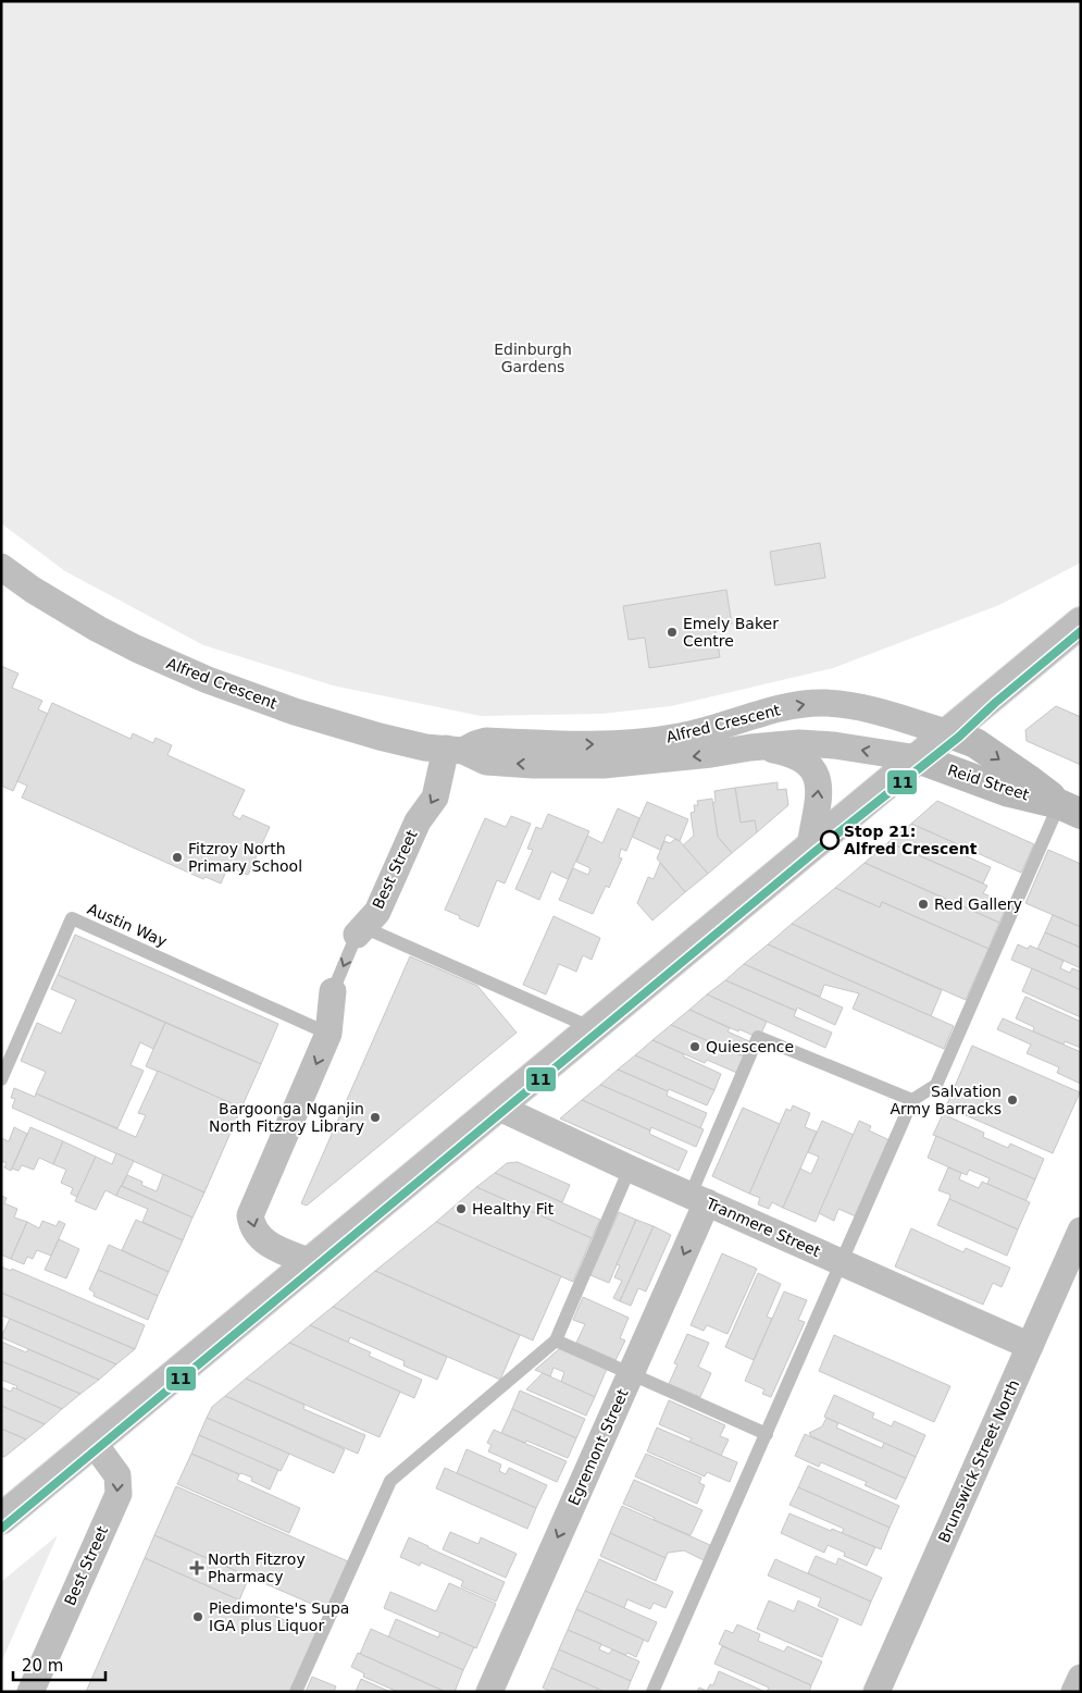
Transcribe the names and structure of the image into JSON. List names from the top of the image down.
{
  "streets": {
    "street": [
      "Alfred Crescent",
      "Reid Street",
      "Best Street",
      "Tranmere Street",
      "Egremont Street",
      "Brunswick Street North"
    ],
    "lane": ["Austin Way"]
  },
  "crossings": [
    ["Alfred Crescent", "Reid Street"],
    ["Alfred Crescent", "Best Street"],
    ["Best Street", "Austin Way"],
    ["Tranmere Street", "Egremont Street"],
    ["Tranmere Street", "Brunswick Street North"]
  ],
  "one_way": ["Best Street", "Egremont Street"],
  "parks": ["Edinburgh Gardens"],
  "places": {
    "other": [
      "Emely Baker Centre",
      "Stop 21: Alfred Crescent",
      "Fitzroy North Primary School",
      "Red Gallery",
      "Quiescence",
      "Salvation Army Barracks",
      "Bargoonga Nganjin North Fitzroy Library",
      "Healthy Fit",
      "Piedimonte's Supa IGA plus Liquor"
    ],
    "health": ["North Fitzroy Pharmacy"]
  },
  "lines": ["transit line 11"],
  "scale_bar": "20 m"
}
